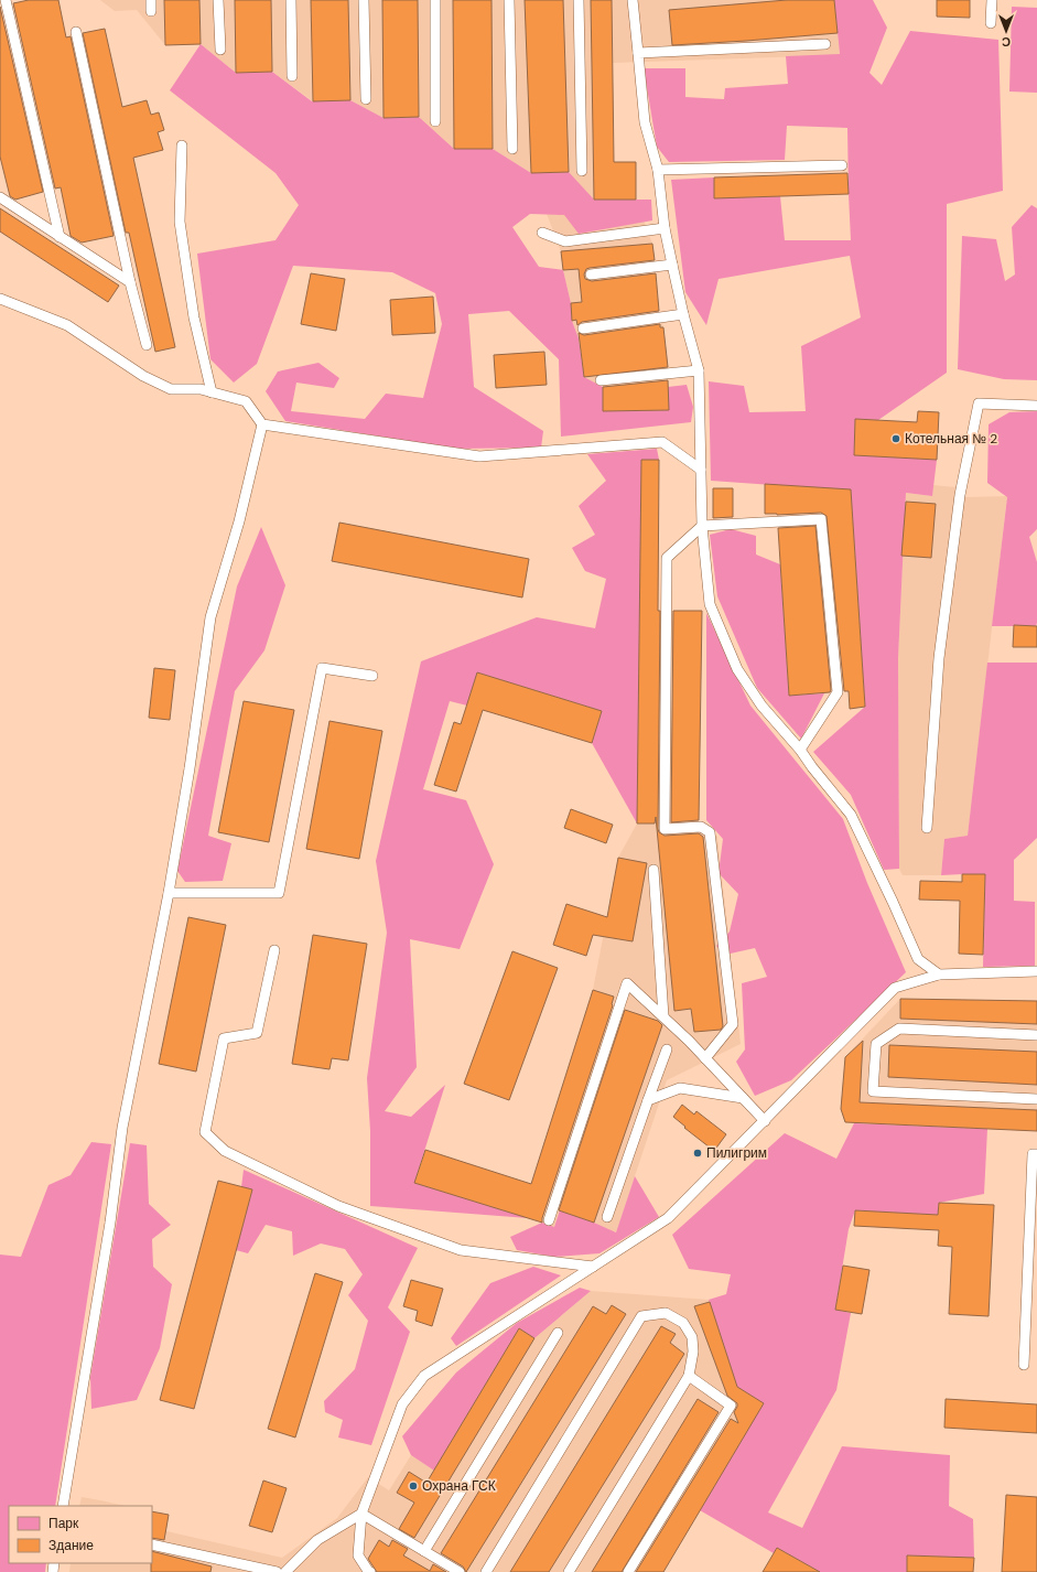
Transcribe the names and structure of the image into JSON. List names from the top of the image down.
{
  "places": ["Котельная № 2", "Пилигрим", "Охрана ГСК"],
  "legend": ["Парк", "Здание"],
  "north": "bottom"
}
